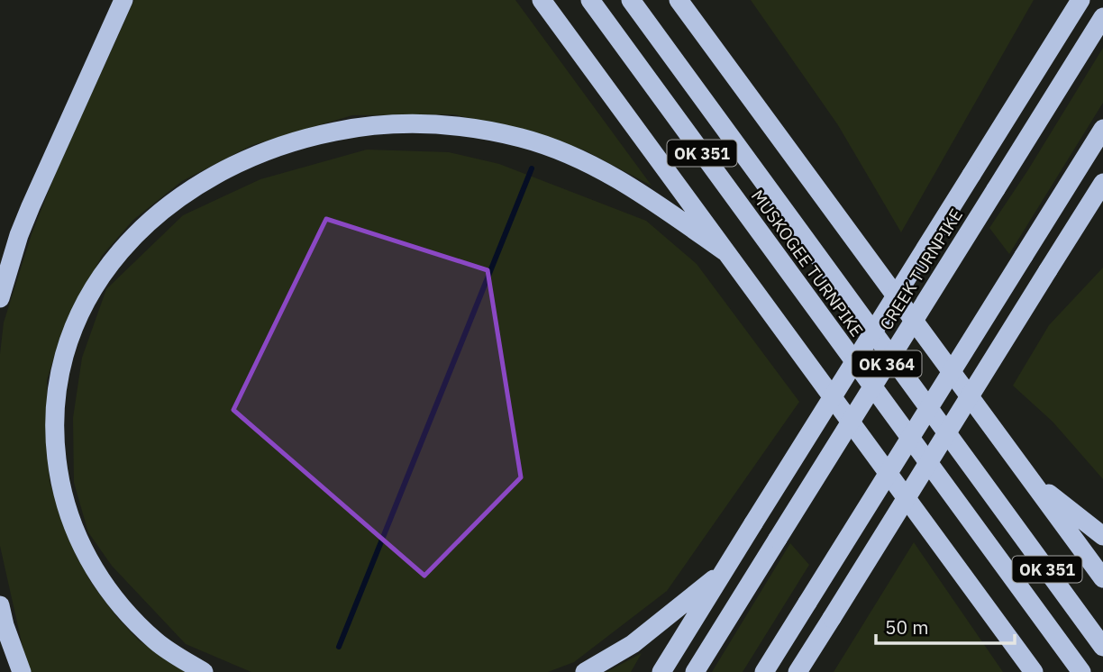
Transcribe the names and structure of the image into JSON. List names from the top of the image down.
{
  "streets": {
    "highway": [
      "OK 351",
      "MUSKOGEE TURNPIKE",
      "CREEK TURNPIKE",
      "OK 364"
    ]
  },
  "scale_bar": "50 m"
}
